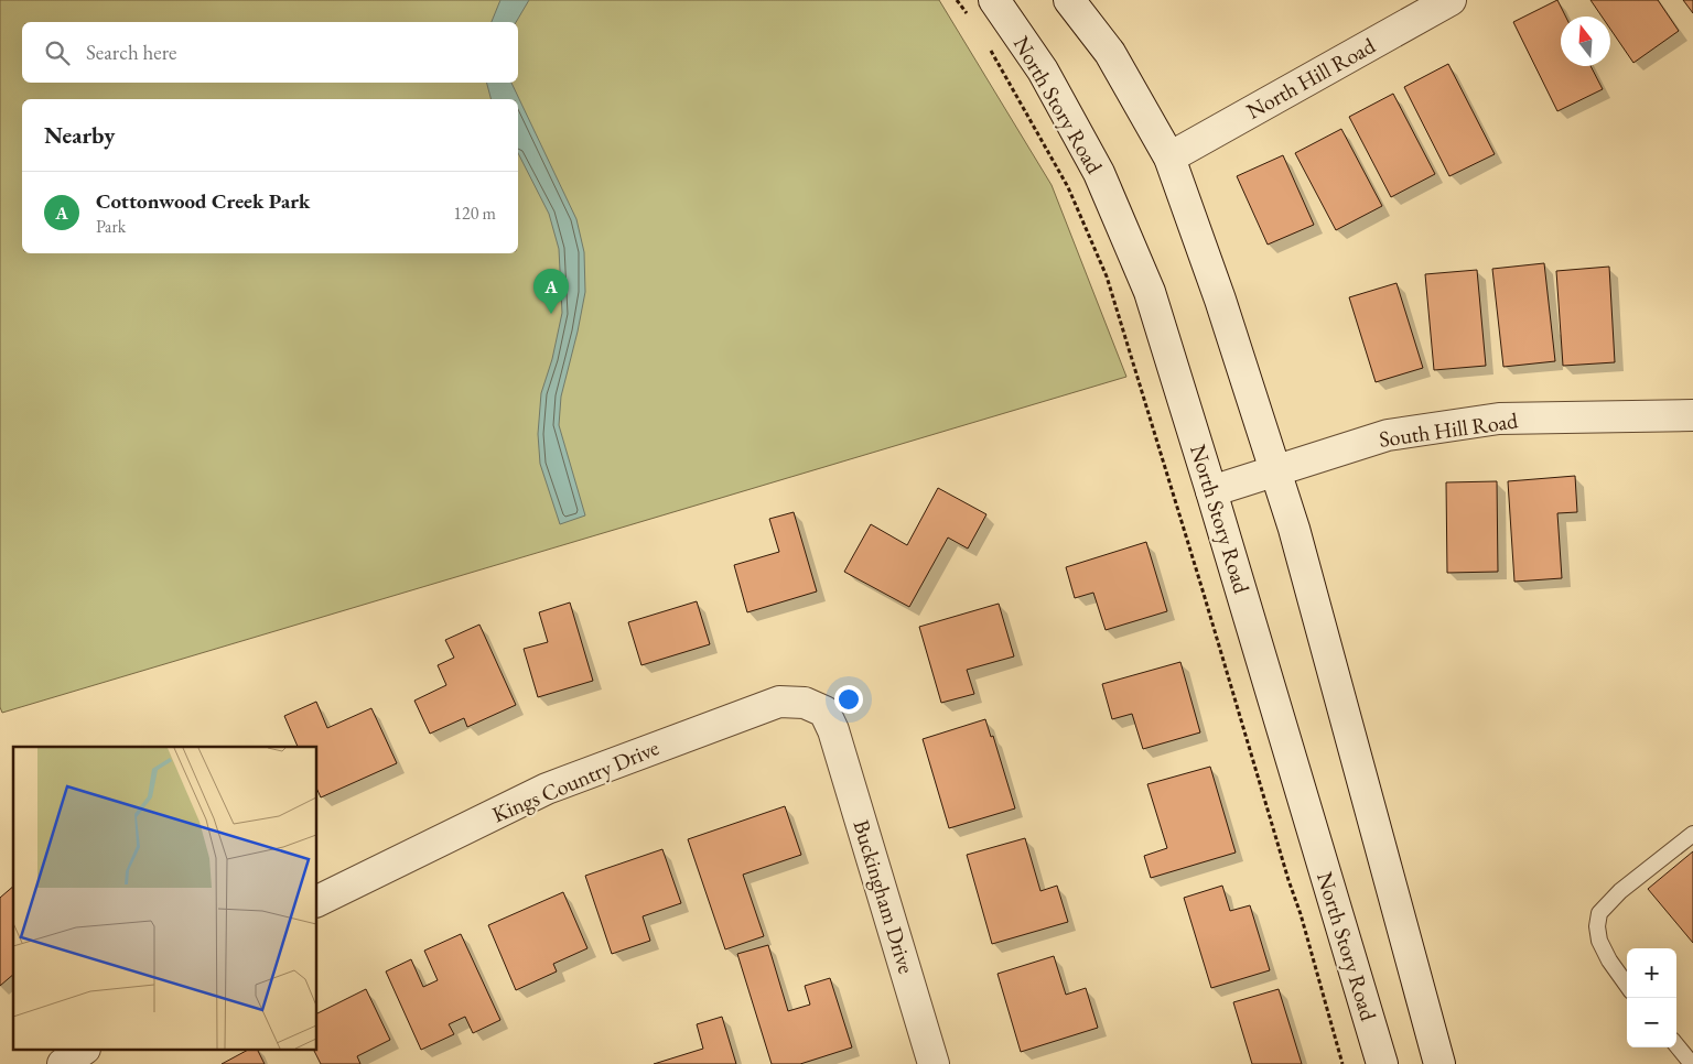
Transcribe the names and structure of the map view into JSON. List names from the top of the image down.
{
  "streets": {
    "main road": [
      "North Hill Road",
      "North Story Road",
      "South Hill Road",
      "Kings Country Drive",
      "Buckingham Drive"
    ]
  },
  "crossings": [
    ["North Story Road", "South Hill Road"],
    ["Kings Country Drive", "Buckingham Drive"]
  ],
  "north": "top",
  "page": {
    "search": "Search here",
    "heading": "Nearby",
    "list": [
      {
        "mark": "A",
        "name": "Cottonwood Creek Park",
        "note": "Park",
        "value": "120 m"
      }
    ],
    "pins": "A",
    "map_buttons": ["+", "−"]
  }
}
